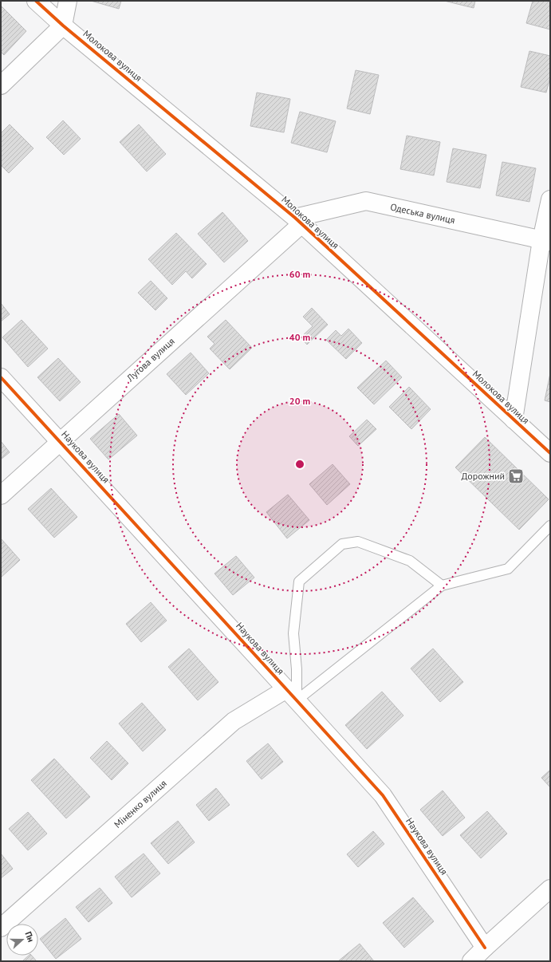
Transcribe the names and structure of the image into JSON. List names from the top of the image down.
{
  "streets": {
    "street": [
      "Молокова вулиця",
      "Одеська вулиця",
      "Лугова вулиця",
      "Наукова вулиця",
      "Міненко вулиця"
    ]
  },
  "crossings": [
    ["Молокова вулиця", "Одеська вулиця"],
    ["Молокова вулиця", "Лугова вулиця"],
    ["Одеська вулиця", "Лугова вулиця"],
    ["Лугова вулиця", "Наукова вулиця"],
    ["Наукова вулиця", "Міненко вулиця"]
  ],
  "places": {
    "supermarket": ["Дорожний"]
  },
  "north": "right",
  "rings": ["60 m", "40 m", "20 m"]
}
